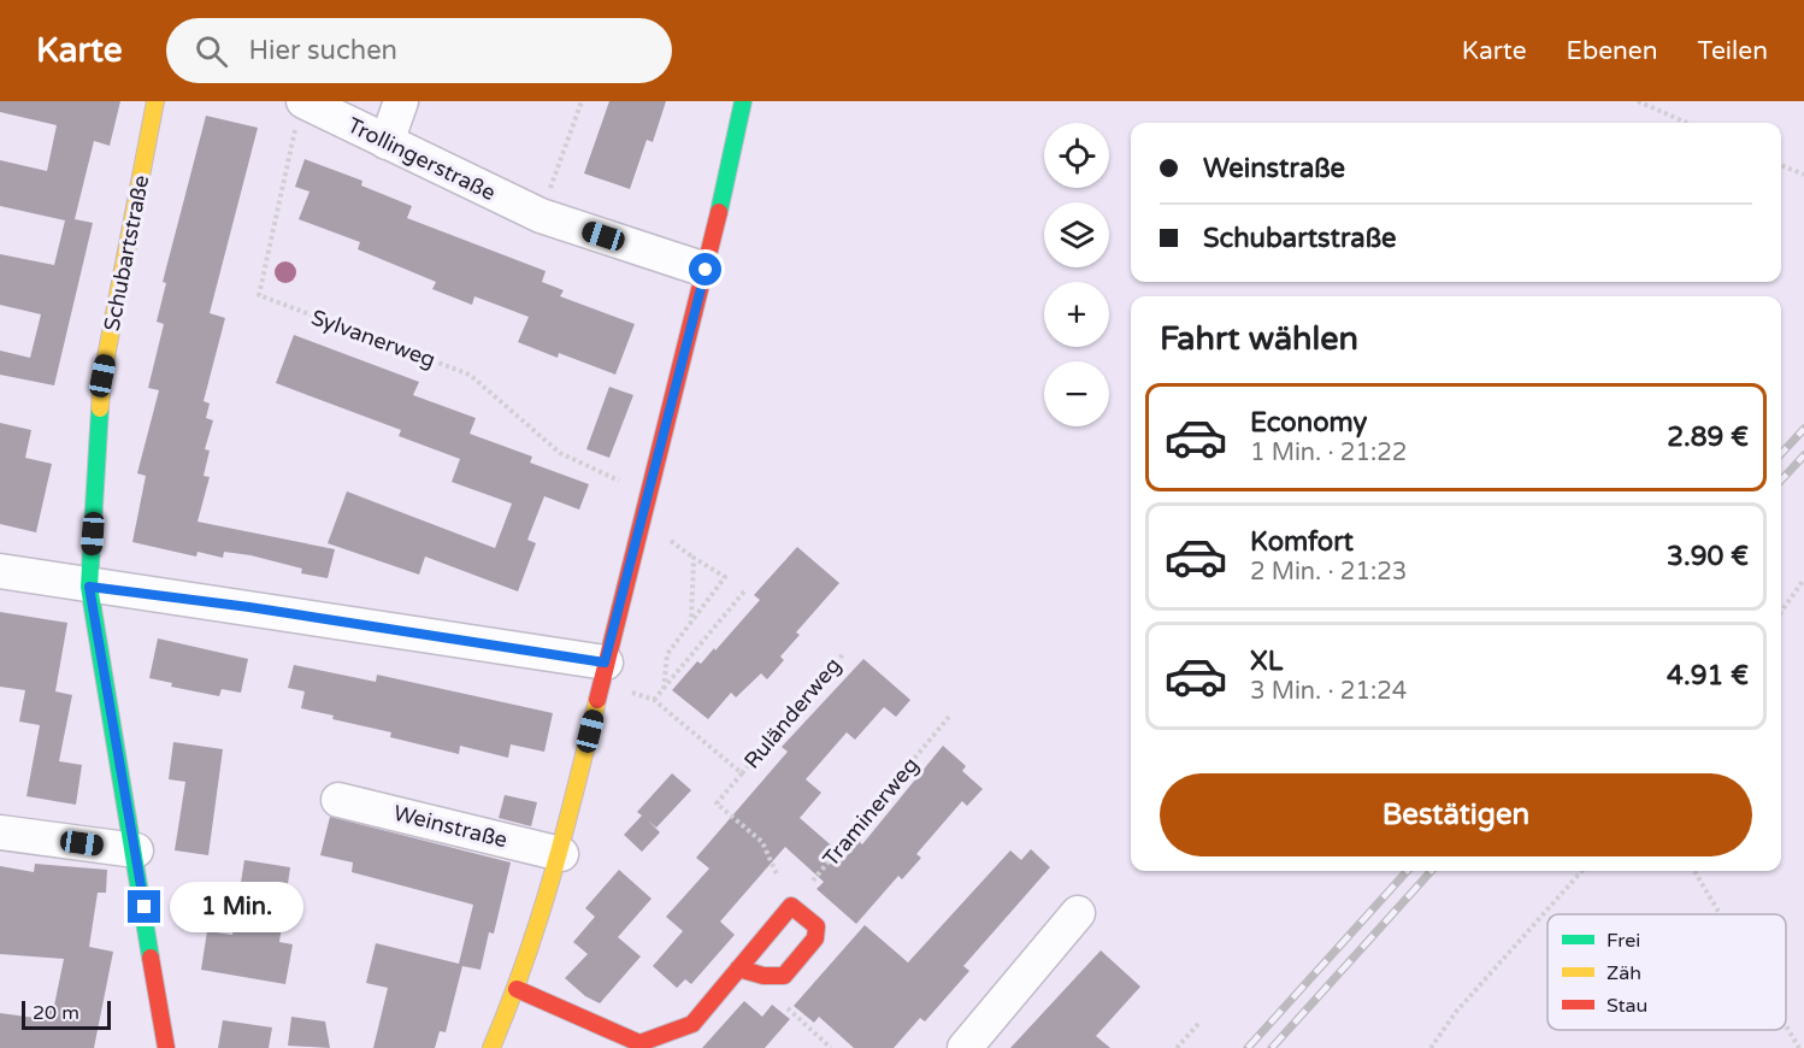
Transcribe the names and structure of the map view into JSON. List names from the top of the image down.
{
  "streets": {
    "street": ["Trollingerstraße", "Schubartstraße", "Weinstraße"],
    "path": ["Sylvanerweg", "Ruländerweg", "Traminerweg"]
  },
  "crossings": [
    ["Trollingerstraße", "Sylvanerweg"]
  ],
  "legend": ["Frei", "Zäh", "Stau"],
  "scale_bar": "20 m",
  "page": {
    "header": "Karte",
    "search": "Hier suchen",
    "nav": ["Karte", "Ebenen", "Teilen"],
    "map_buttons": ["+", "−"],
    "banner": ["Weinstraße", "Schubartstraße"],
    "heading": "Fahrt wählen",
    "list": [
      {
        "name": "Economy",
        "note": "1 Min. · 21:22",
        "value": "2.89 €"
      },
      {
        "name": "Komfort",
        "note": "2 Min. · 21:23",
        "value": "3.90 €"
      },
      {
        "name": "XL",
        "note": "3 Min. · 21:24",
        "value": "4.91 €"
      }
    ],
    "buttons": "Bestätigen",
    "bubble": "1 Min.",
    "scale": "20 m"
  }
}
